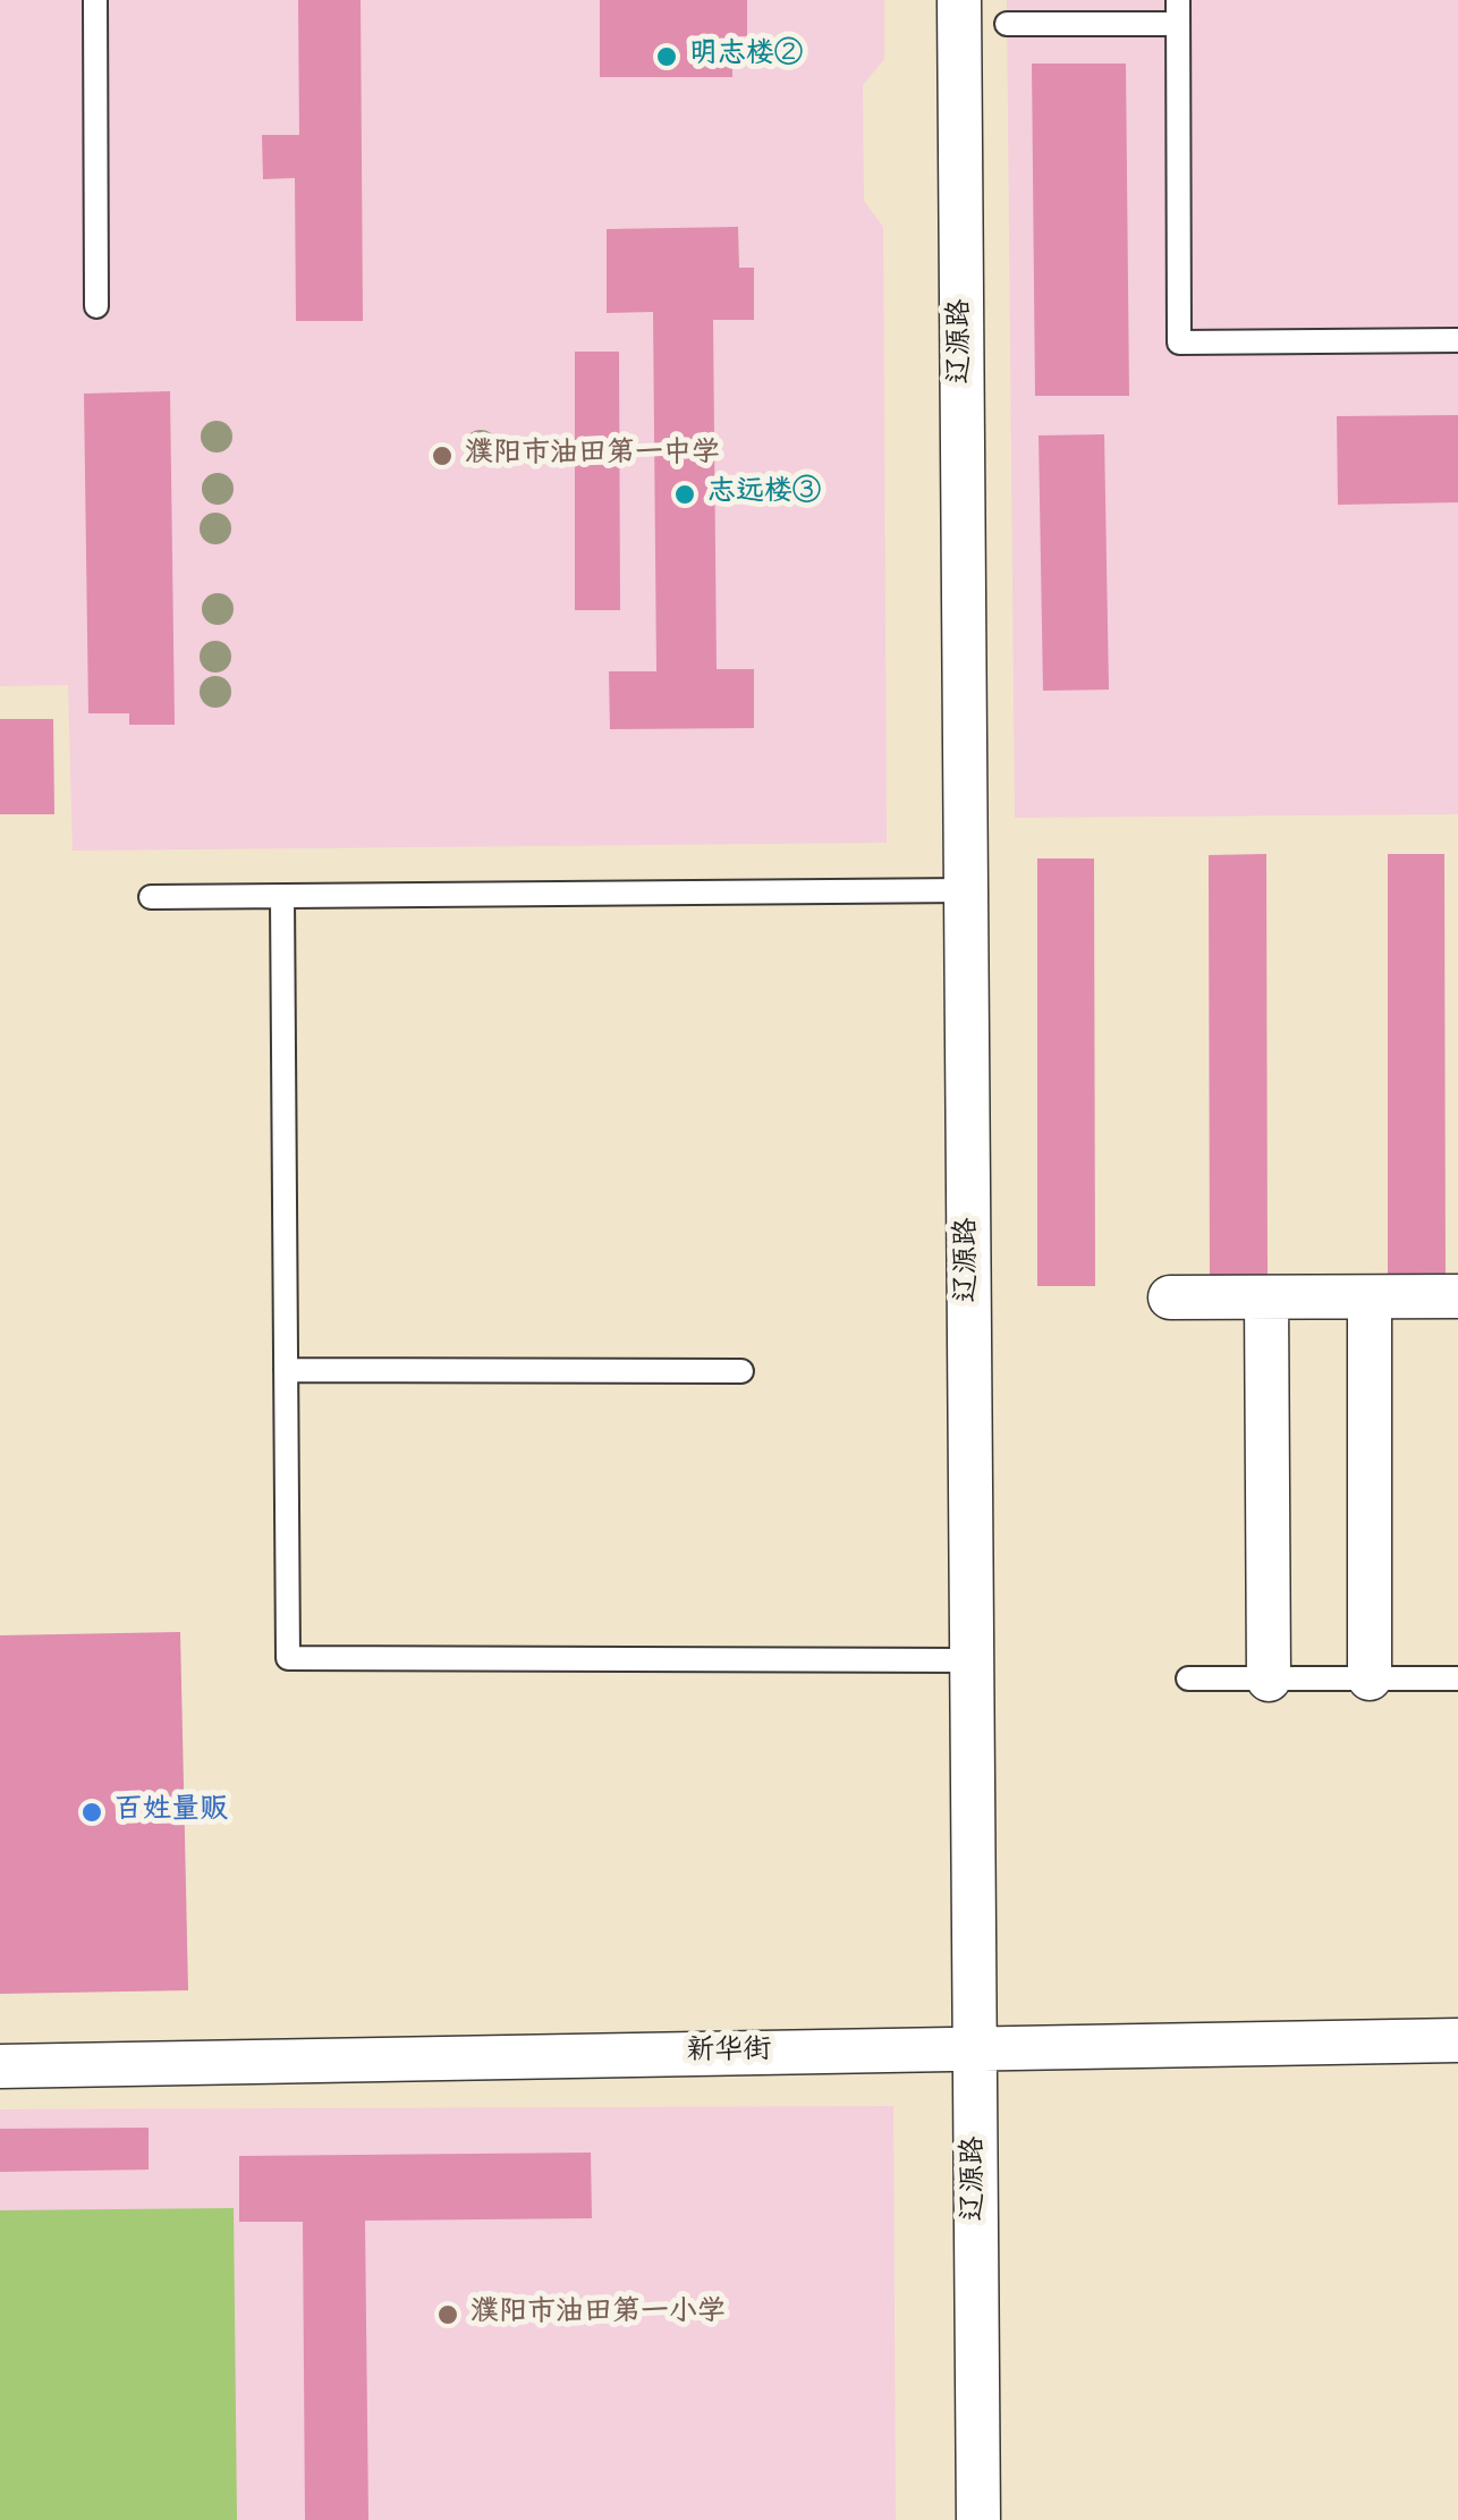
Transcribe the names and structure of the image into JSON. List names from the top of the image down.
{
  "streets": {
    "street": ["辽源路", "新华街"]
  },
  "crossings": [
    ["辽源路", "新华街"]
  ],
  "places": [
    "明志楼②",
    "濮阳市油田第一中学",
    "志远楼③",
    "百姓量贩",
    "濮阳市油田第一小学"
  ]
}
